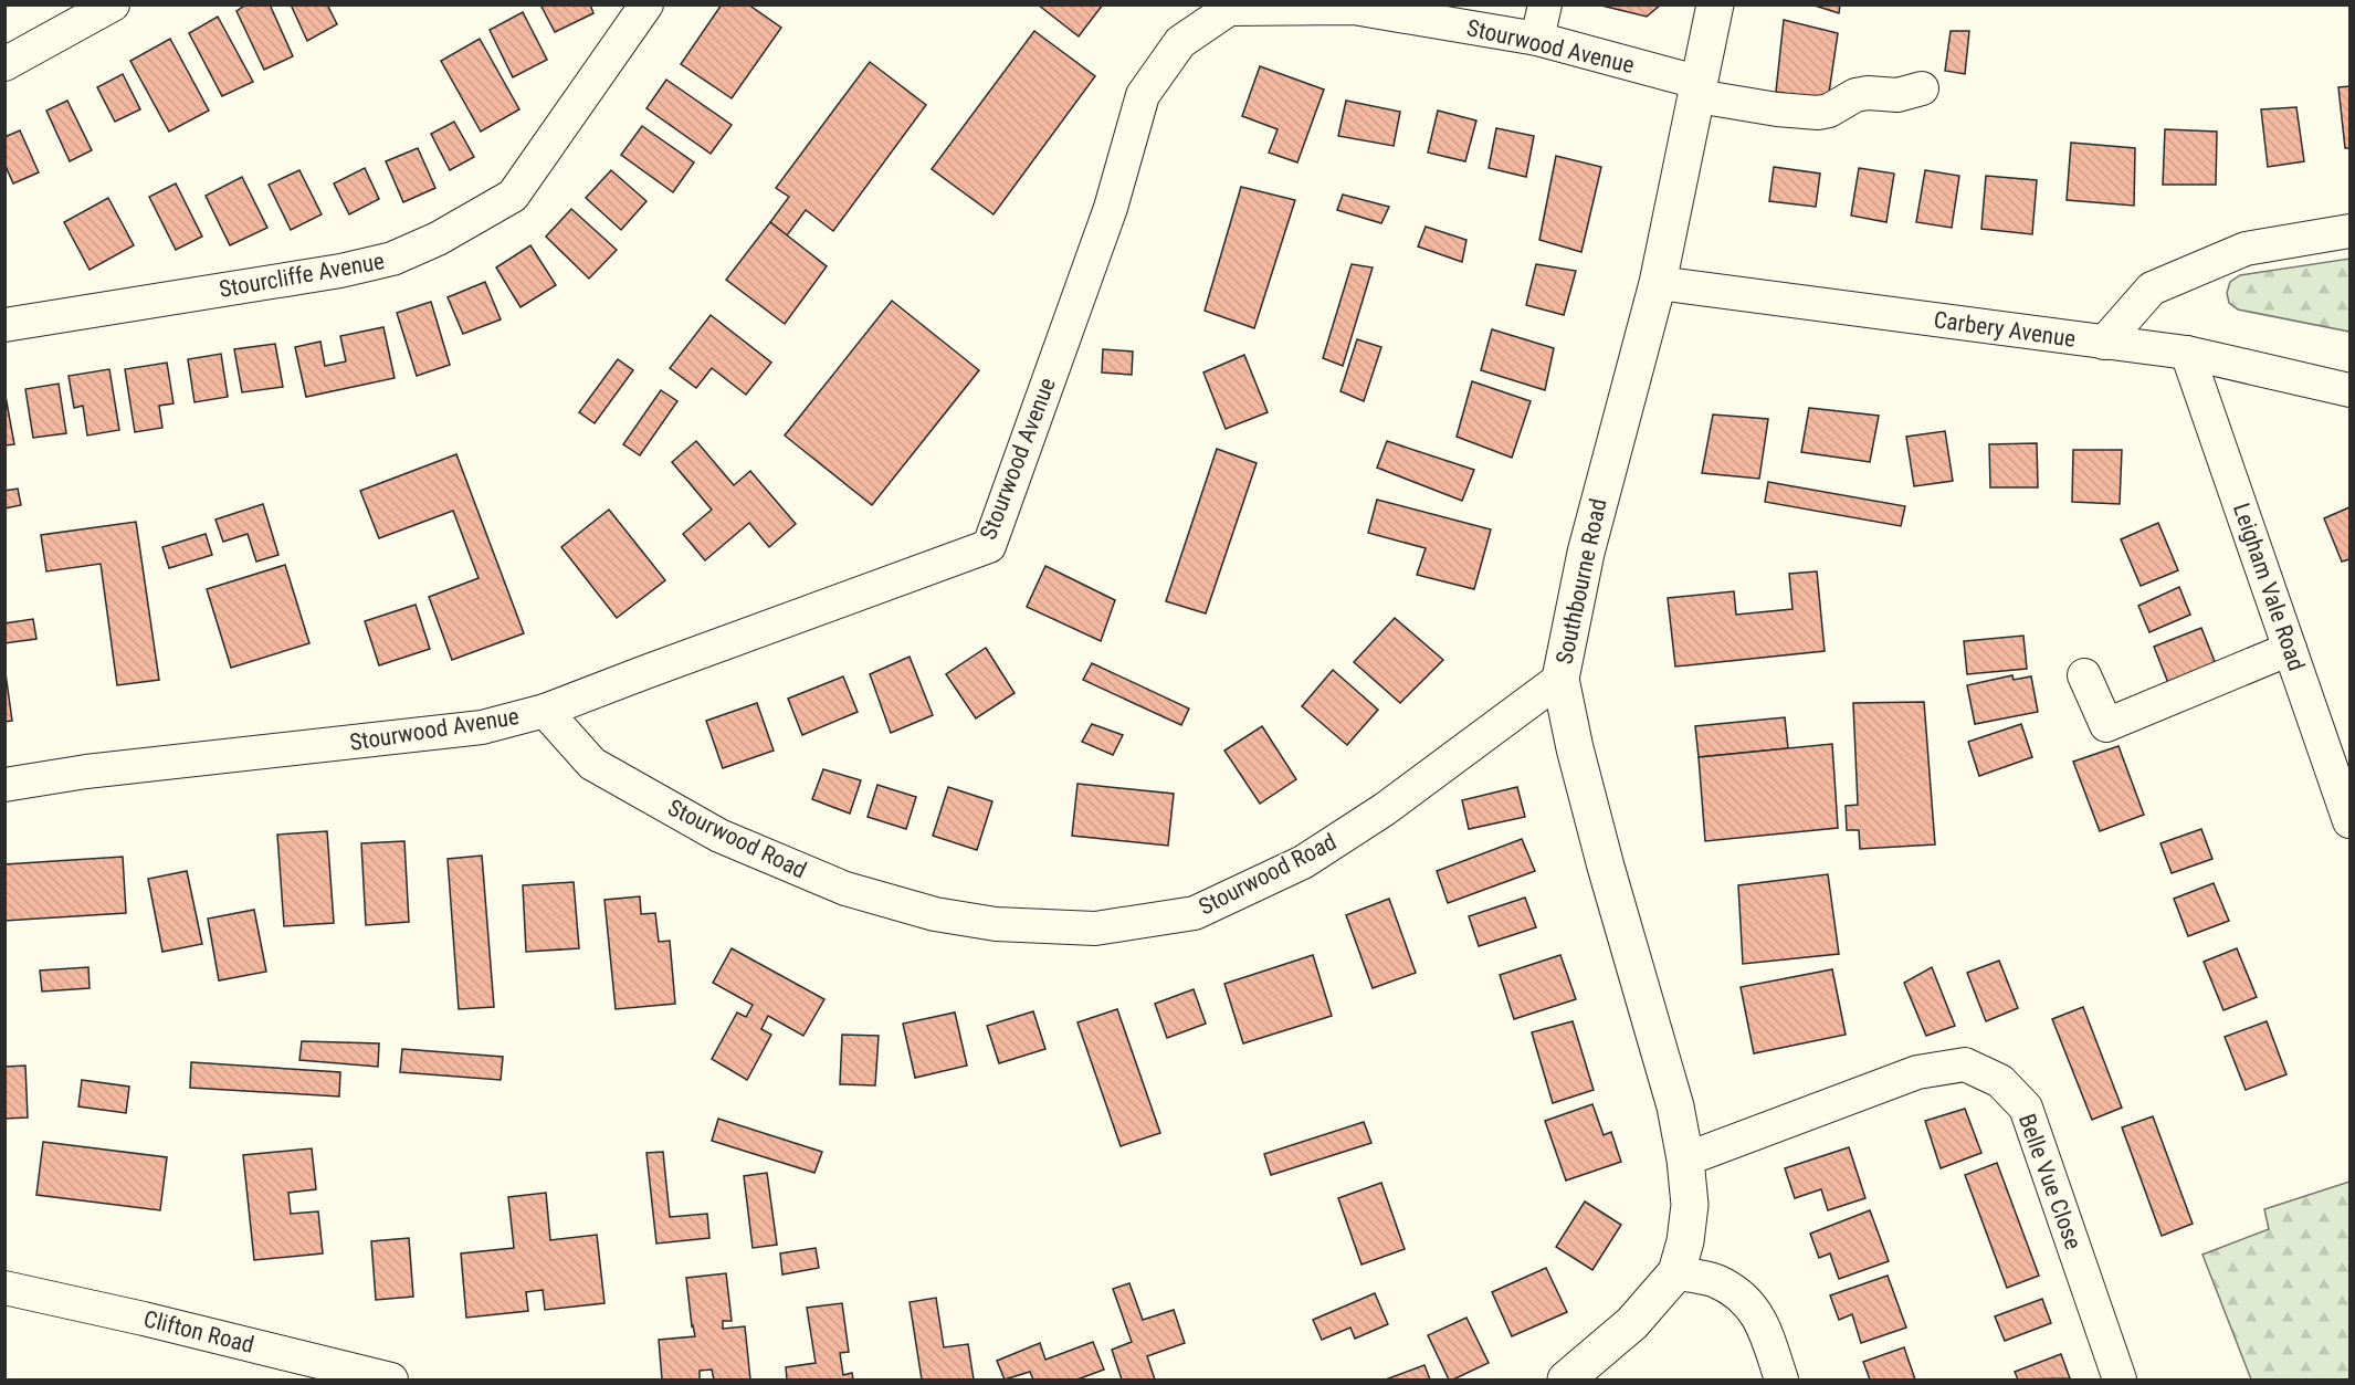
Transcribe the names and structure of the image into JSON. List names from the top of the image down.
{
  "streets": {
    "main road": ["Southbourne Road"],
    "street": [
      "Stourwood Avenue",
      "Stourcliffe Avenue",
      "Carbery Avenue",
      "Leigham Vale Road",
      "Stourwood Road",
      "Belle Vue Close",
      "Clifton Road"
    ]
  },
  "crossings": [
    ["Stourwood Avenue", "Southbourne Road"],
    ["Stourwood Avenue", "Stourwood Road"],
    ["Carbery Avenue", "Southbourne Road"],
    ["Carbery Avenue", "Leigham Vale Road"],
    ["Southbourne Road", "Stourwood Road"],
    ["Southbourne Road", "Belle Vue Close"]
  ]
}
